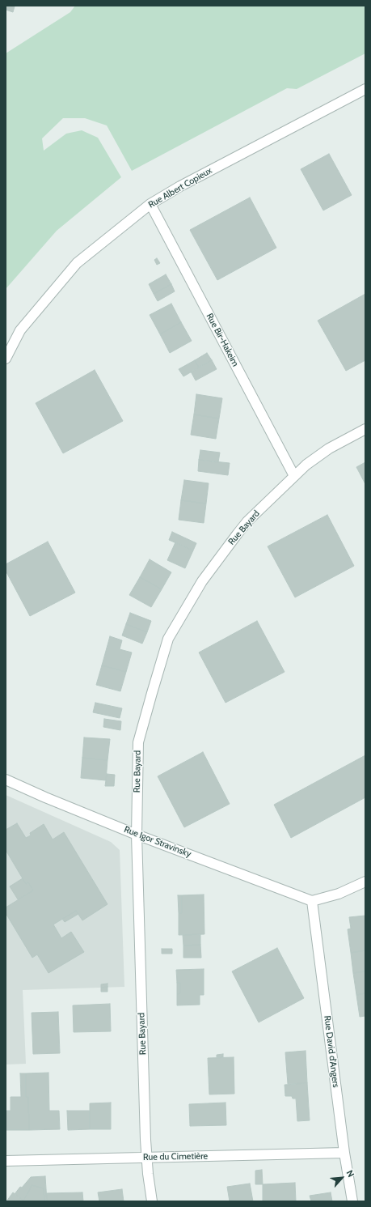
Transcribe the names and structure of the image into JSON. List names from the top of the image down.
{
  "streets": {
    "street": [
      "Rue Albert Copieux",
      "Rue Bir-Hakeim",
      "Rue Bayard",
      "Rue Igor Stravinsky",
      "Rue David d'Angers",
      "Rue du Cimetière"
    ]
  },
  "crossings": [
    ["Rue Albert Copieux", "Rue Bir-Hakeim"],
    ["Rue Bir-Hakeim", "Rue Bayard"],
    ["Rue Bayard", "Rue Igor Stravinsky"],
    ["Rue Bayard", "Rue du Cimetière"],
    ["Rue Igor Stravinsky", "Rue David d'Angers"],
    ["Rue David d'Angers", "Rue du Cimetière"]
  ],
  "north": "top right"
}
